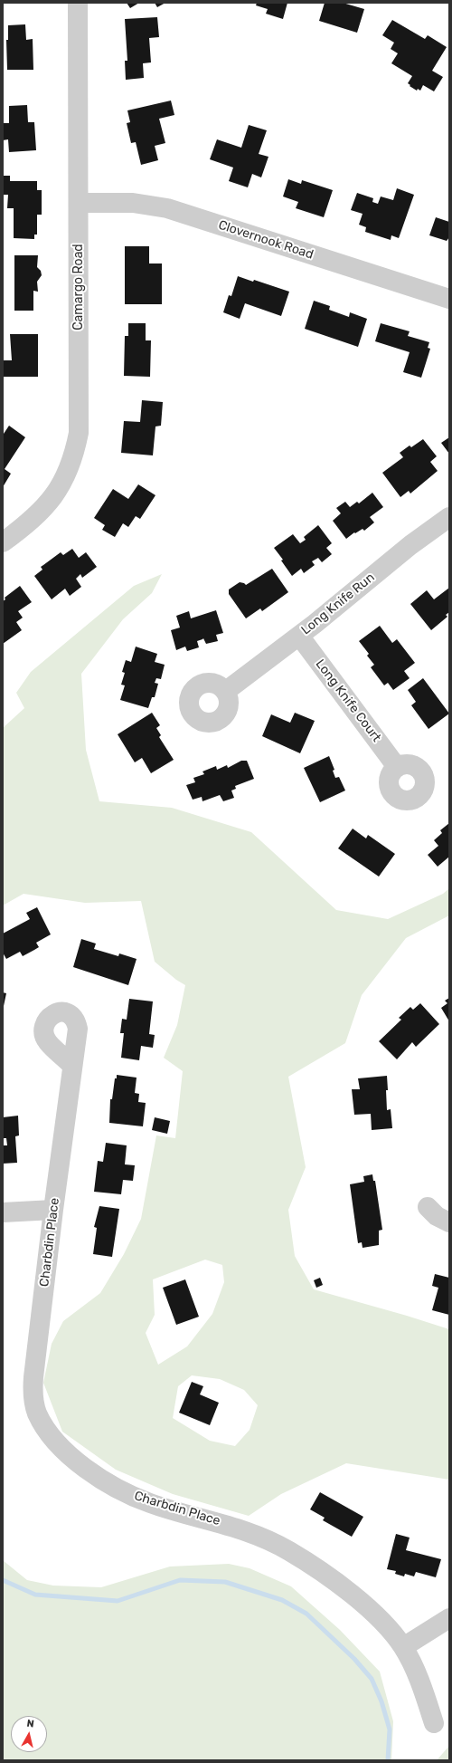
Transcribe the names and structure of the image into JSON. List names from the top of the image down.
{
  "streets": {
    "street": [
      "Clovernook Road",
      "Camargo Road",
      "Long Knife Run",
      "Long Knife Court",
      "Charbdin Place"
    ]
  },
  "crossings": [
    ["Clovernook Road", "Camargo Road"],
    ["Long Knife Run", "Long Knife Court"]
  ],
  "north": "top"
}
